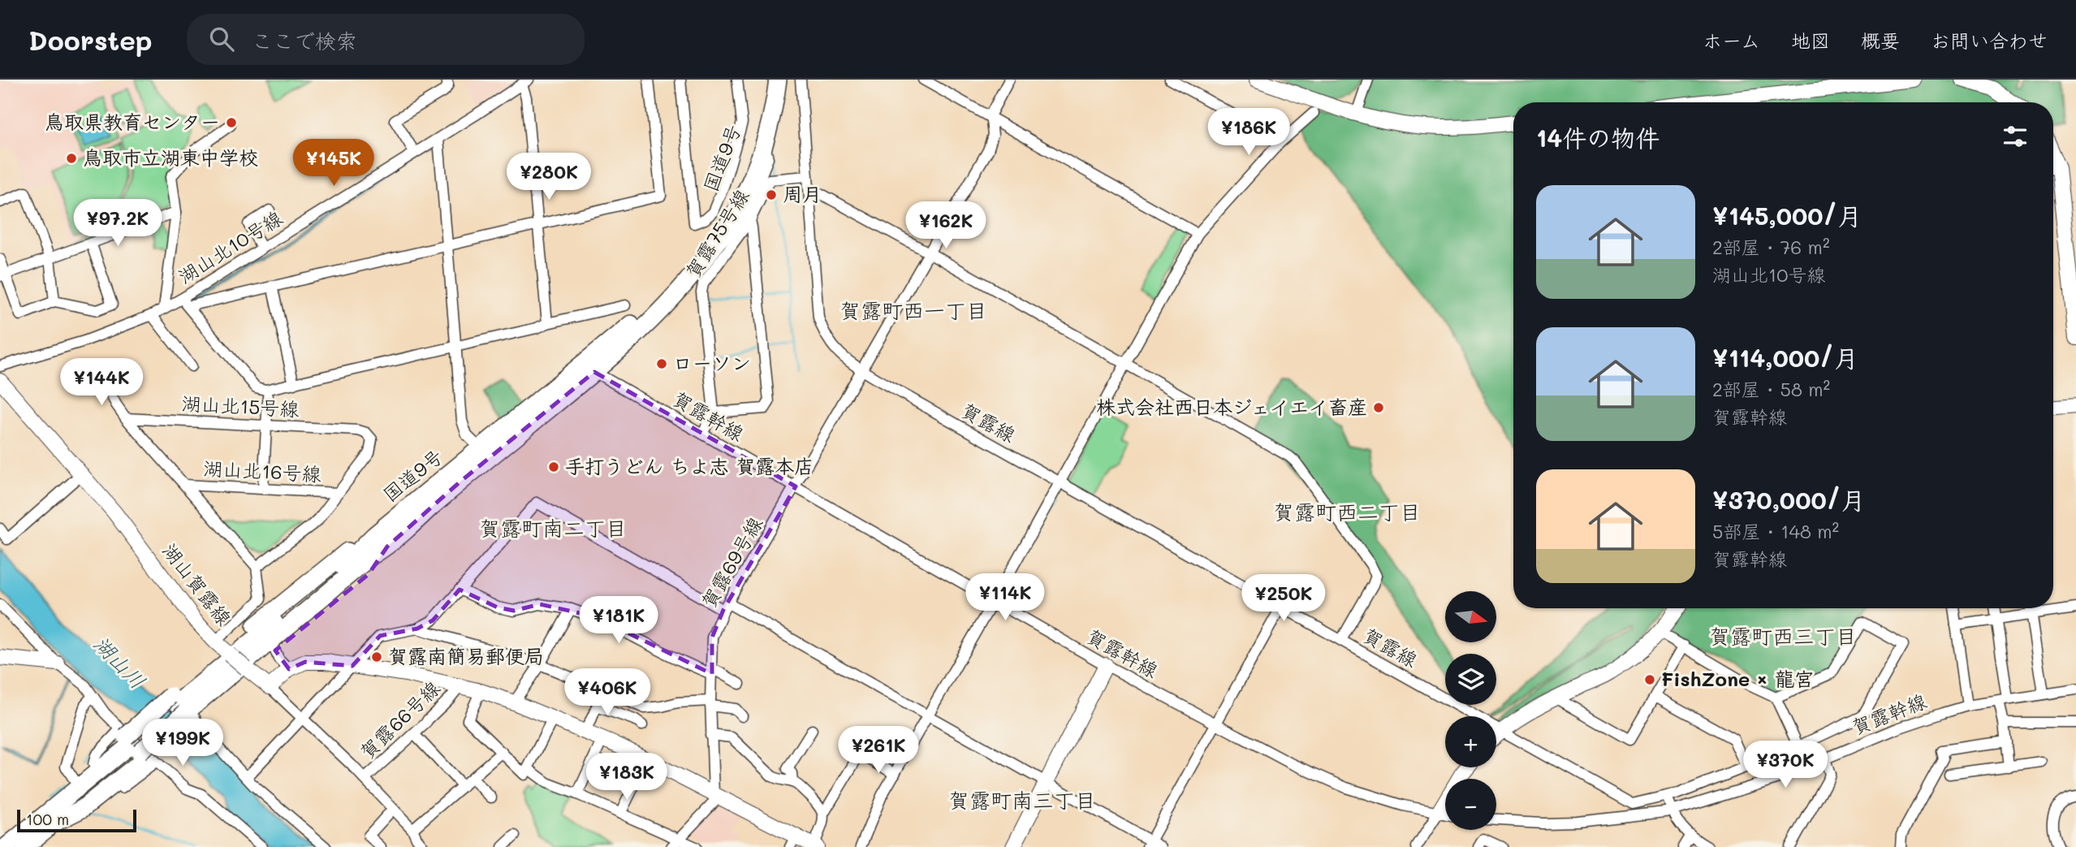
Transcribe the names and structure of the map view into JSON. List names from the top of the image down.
{
  "streets": {
    "highway": ["国道9号"],
    "street": [
      "賀露75号線",
      "湖山北10号線",
      "湖山北15号線",
      "賀露幹線",
      "賀露線",
      "湖山北16号線",
      "賀露69号線",
      "湖山賀露線",
      "賀露66号線"
    ]
  },
  "crossings": [
    ["国道9号", "賀露幹線"],
    ["賀露75号線", "賀露線"],
    ["湖山北15号線", "湖山北16号線"],
    ["賀露幹線", "賀露69号線"],
    ["賀露線", "賀露69号線"],
    ["湖山賀露線", "賀露66号線"]
  ],
  "districts": [
    "賀露町西一丁目",
    "賀露町西二丁目",
    "賀露町南二丁目",
    "賀露町西三丁目",
    "賀露町南三丁目"
  ],
  "water": ["湖山川"],
  "places": [
    "鳥取県教育センター",
    "鳥取市立湖東中学校",
    "周月",
    "ローソン",
    "株式会社西日本ジェイエイ畜産",
    "手打うどん ちよ志 賀露本店",
    "賀露南簡易郵便局",
    "FishZone × 龍宮"
  ],
  "scale_bar": "100 m",
  "north": "right",
  "page": {
    "header": "Doorstep",
    "search": "ここで検索",
    "nav": [
      "ホーム",
      "地図",
      "概要",
      "お問い合わせ"
    ],
    "heading": "14件の物件",
    "price": [
      "¥186K",
      "¥145K",
      "¥280K",
      "¥97.2K",
      "¥162K",
      "¥144K",
      "¥114K",
      "¥250K",
      "¥181K",
      "¥406K",
      "¥199K",
      "¥261K",
      "¥370K",
      "¥183K"
    ],
    "list": [
      {
        "name": "¥145,000/月",
        "note": "2部屋 · 76 m² · 湖山北10号線"
      },
      {
        "name": "¥114,000/月",
        "note": "2部屋 · 58 m² · 賀露幹線"
      },
      {
        "name": "¥370,000/月",
        "note": "5部屋 · 148 m² · 賀露幹線"
      }
    ],
    "map_buttons": ["+", "−"],
    "scale": "100 m"
  }
}
